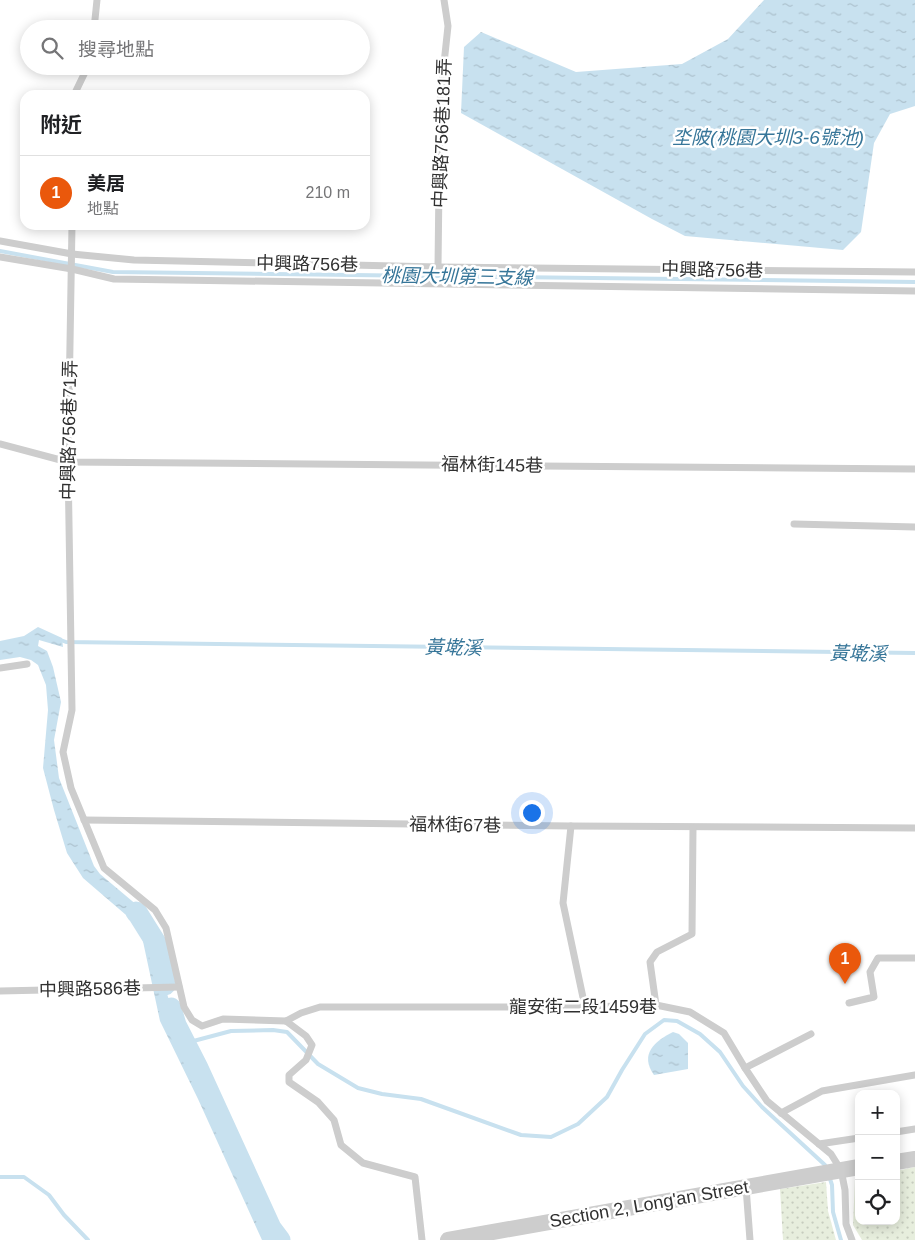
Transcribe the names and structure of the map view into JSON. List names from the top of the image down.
{
  "streets": {
    "street": ["Section 2, Long'an Street"],
    "lane": [
      "中興路756巷181弄",
      "中興路756巷",
      "中興路756巷71弄",
      "福林街145巷",
      "福林街67巷",
      "中興路586巷",
      "龍安街二段1459巷"
    ]
  },
  "crossings": [
    ["中興路756巷181弄", "中興路756巷"],
    ["中興路756巷", "中興路756巷71弄"],
    ["中興路756巷71弄", "福林街145巷"],
    ["中興路756巷71弄", "福林街67巷"],
    ["中興路756巷71弄", "中興路586巷"],
    ["中興路756巷71弄", "龍安街二段1459巷"],
    ["龍安街二段1459巷", "Section 2, Long'an Street"]
  ],
  "water": ["坔陂(桃園大圳3-6號池)", "桃園大圳第三支線", "黃墘溪"],
  "page": {
    "search": "搜尋地點",
    "heading": "附近",
    "list": [
      {
        "mark": "1",
        "name": "美居",
        "note": "地點",
        "value": "210 m"
      }
    ],
    "pins": "1",
    "map_buttons": ["+", "−"]
  }
}
